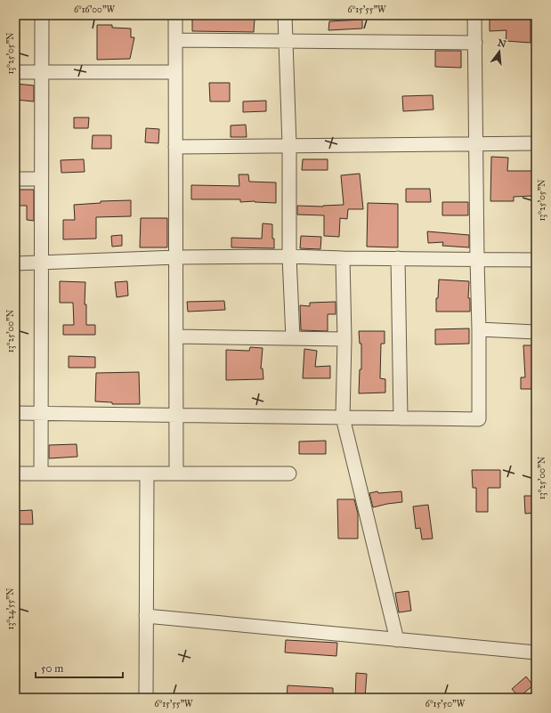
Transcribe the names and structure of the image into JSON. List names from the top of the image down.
{
  "scale_bar": "50 m",
  "north": "top",
  "coordinates": [
    "6°16'00\"W",
    "6°15'55\"W",
    "13°25'05\"N",
    "13°25'00\"N",
    "13°24'55\"N",
    "6°15'50\"W"
  ]
}
